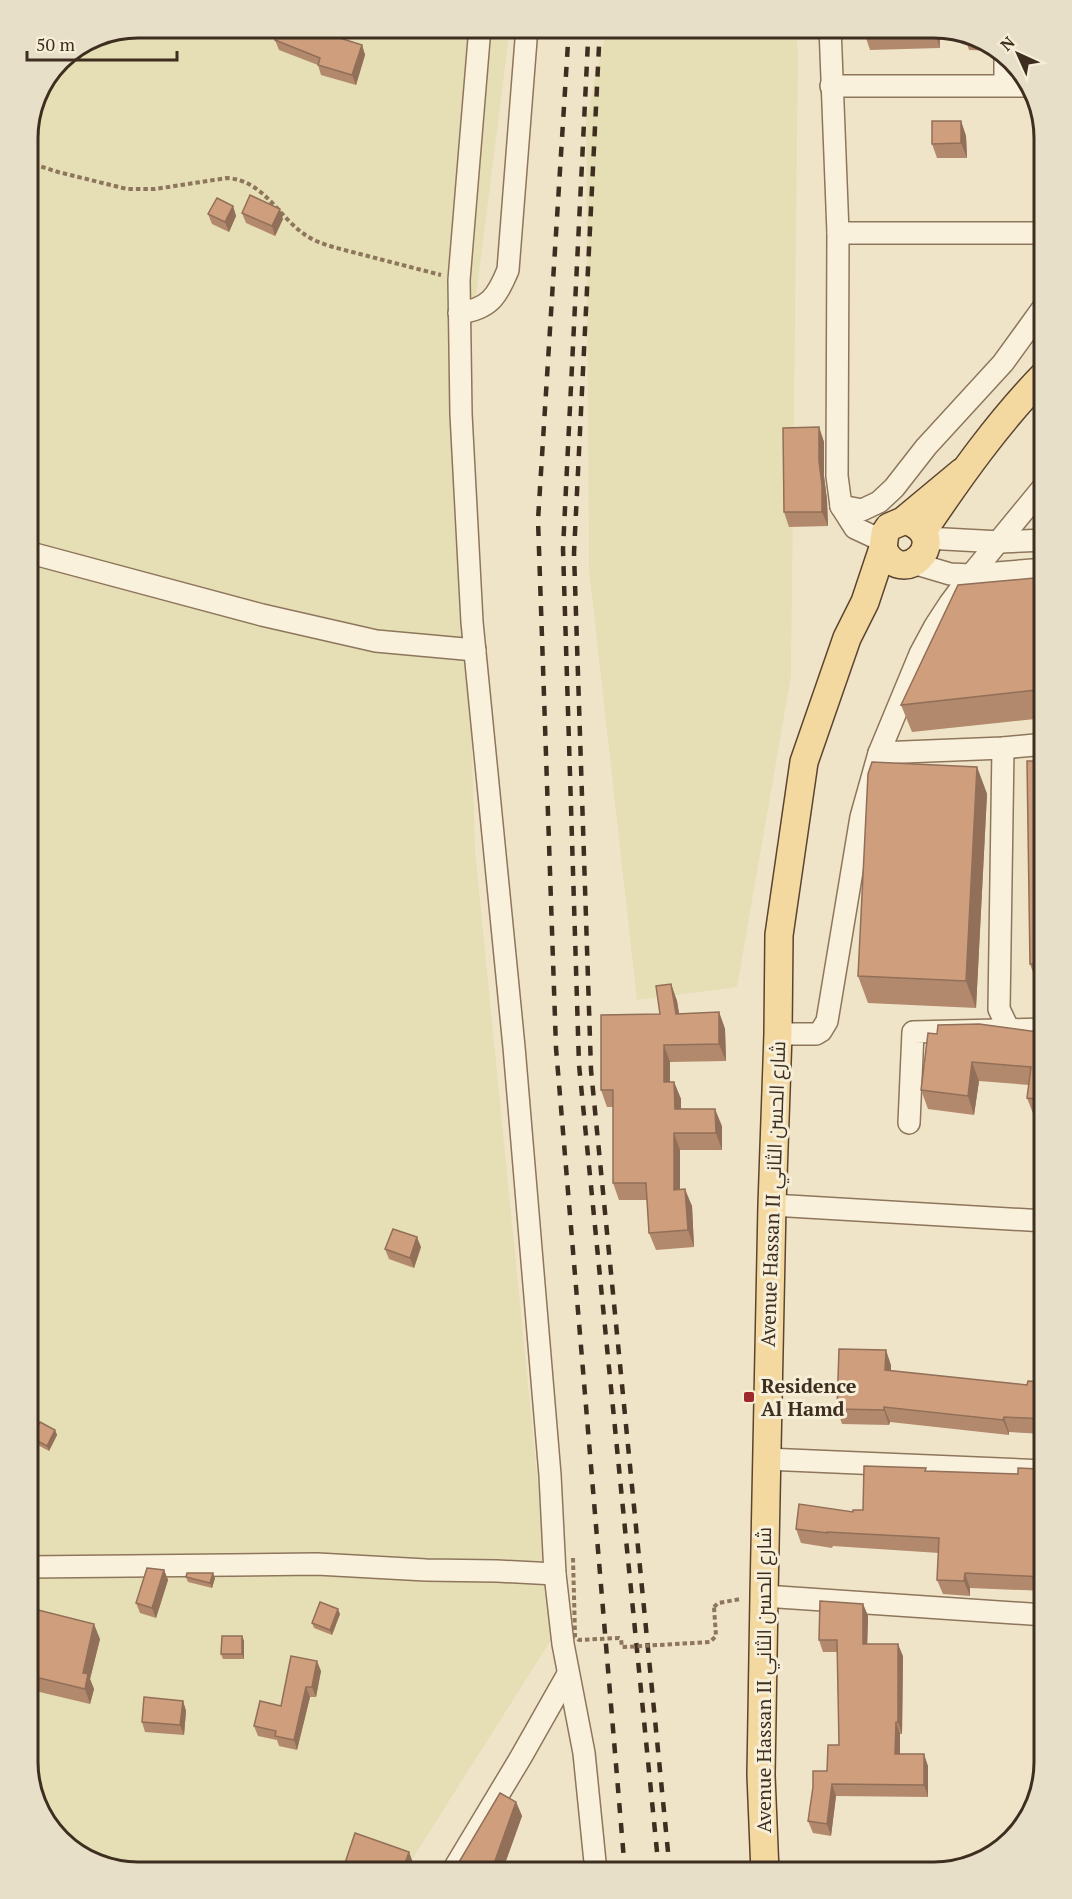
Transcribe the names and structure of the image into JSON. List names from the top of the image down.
{
  "streets": {
    "main road": ["Avenue Hassan II شارع الحسن الثاني"]
  },
  "places": {
    "transit": ["Residence Al Hamd"]
  },
  "scale_bar": "50 m",
  "north": "top left"
}
